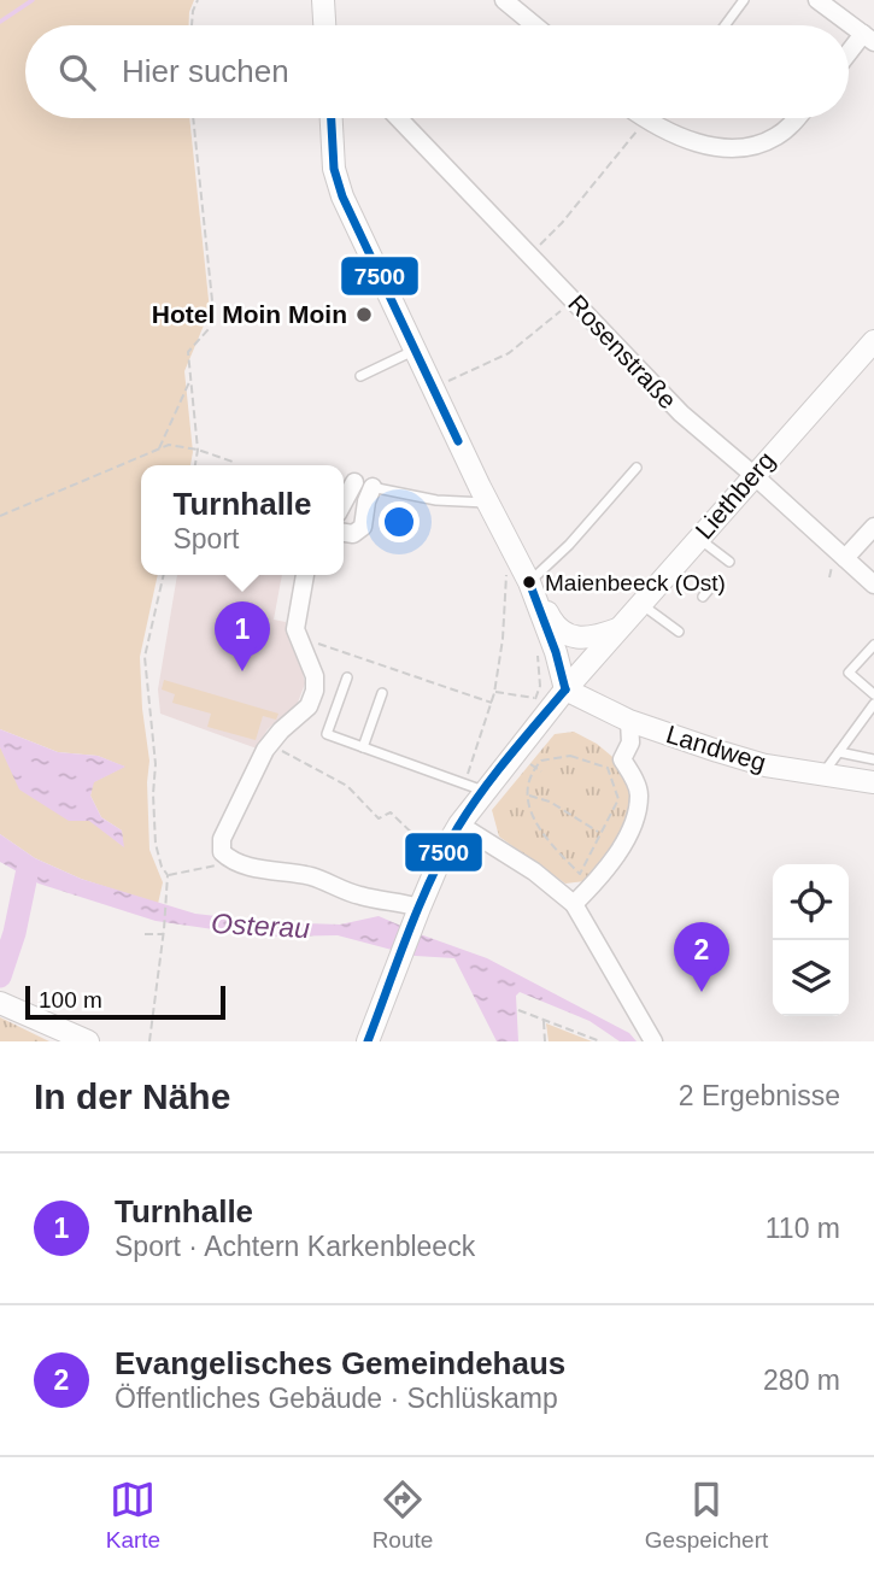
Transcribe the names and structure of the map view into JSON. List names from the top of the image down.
{
  "streets": {
    "street": ["Rosenstraße", "Liethberg", "Landweg"]
  },
  "crossings": [
    ["Rosenstraße", "Liethberg"],
    ["Liethberg", "Landweg"]
  ],
  "water": ["Osterau"],
  "places": ["Hotel Moin Moin", "Maienbeeck (Ost)"],
  "lines": ["transit line 7500"],
  "scale_bar": "100 m",
  "page": {
    "search": "Hier suchen",
    "popup": ["Turnhalle", "Sport"],
    "pins": ["1", "2"],
    "scale": "100 m",
    "heading": ["In der Nähe", "2 Ergebnisse"],
    "list": [
      {
        "mark": "1",
        "name": "Turnhalle",
        "note": "Sport · Achtern Karkenbleeck",
        "value": "110 m"
      },
      {
        "mark": "2",
        "name": "Evangelisches Gemeindehaus",
        "note": "Öffentliches Gebäude · Schlüskamp",
        "value": "280 m"
      }
    ],
    "nav": ["Karte", "Route", "Gespeichert"]
  }
}
